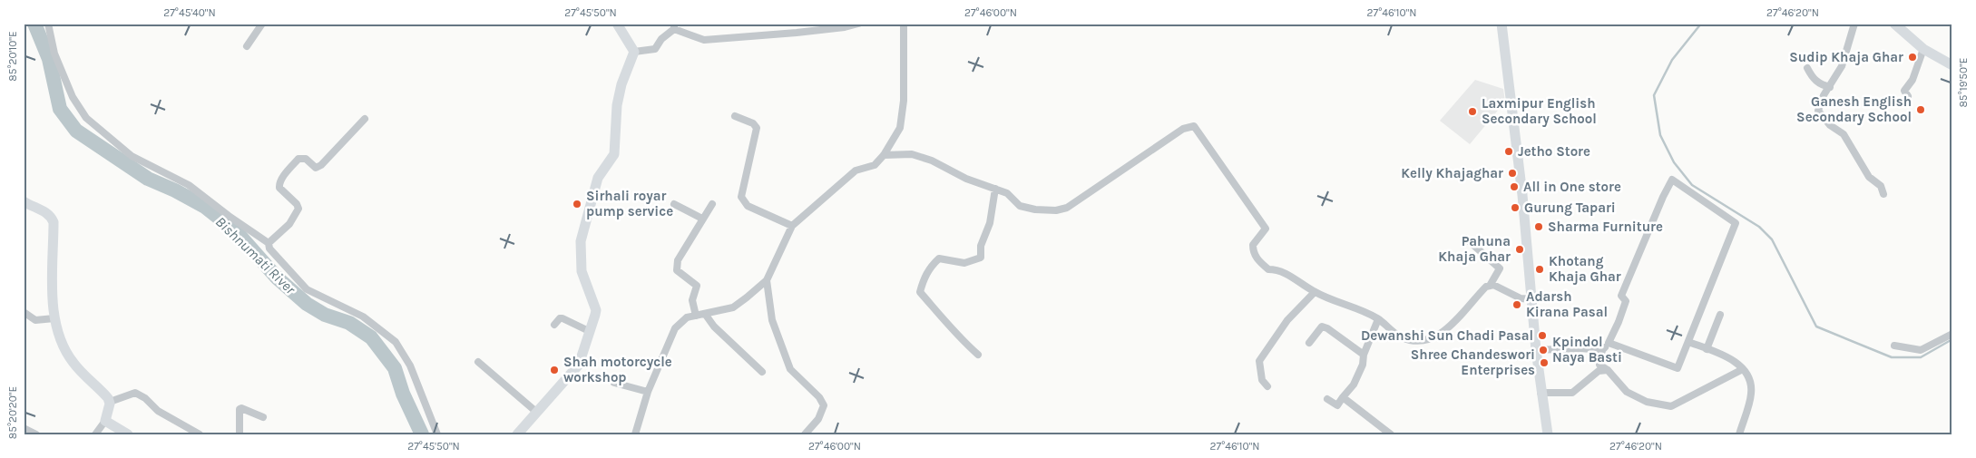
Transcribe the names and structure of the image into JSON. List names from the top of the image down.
{
  "water": ["Bishnumati River"],
  "places": [
    "Sudip Khaja Ghar",
    "Ganesh English Secondary School",
    "Laxmipur English Secondary School",
    "Jetho Store",
    "Kelly Khajaghar",
    "All in One store",
    "Sirhali royar pump service",
    "Gurung Tapari",
    "Sharma Furniture",
    "Pahuna Khaja Ghar",
    "Khotang Khaja Ghar",
    "Adarsh Kirana Pasal",
    "Dewanshi Sun Chadi Pasal",
    "Kpindol Naya Basti",
    "Shree Chandeswori Enterprises",
    "Shah motorcycle workshop"
  ],
  "coordinates": [
    "27°45'40\"N",
    "27°45'50\"N",
    "27°46'00\"N",
    "27°46'10\"N",
    "27°46'20\"N",
    "85°20'10\"E",
    "85°19'50\"E",
    "85°20'20\"E"
  ]
}
